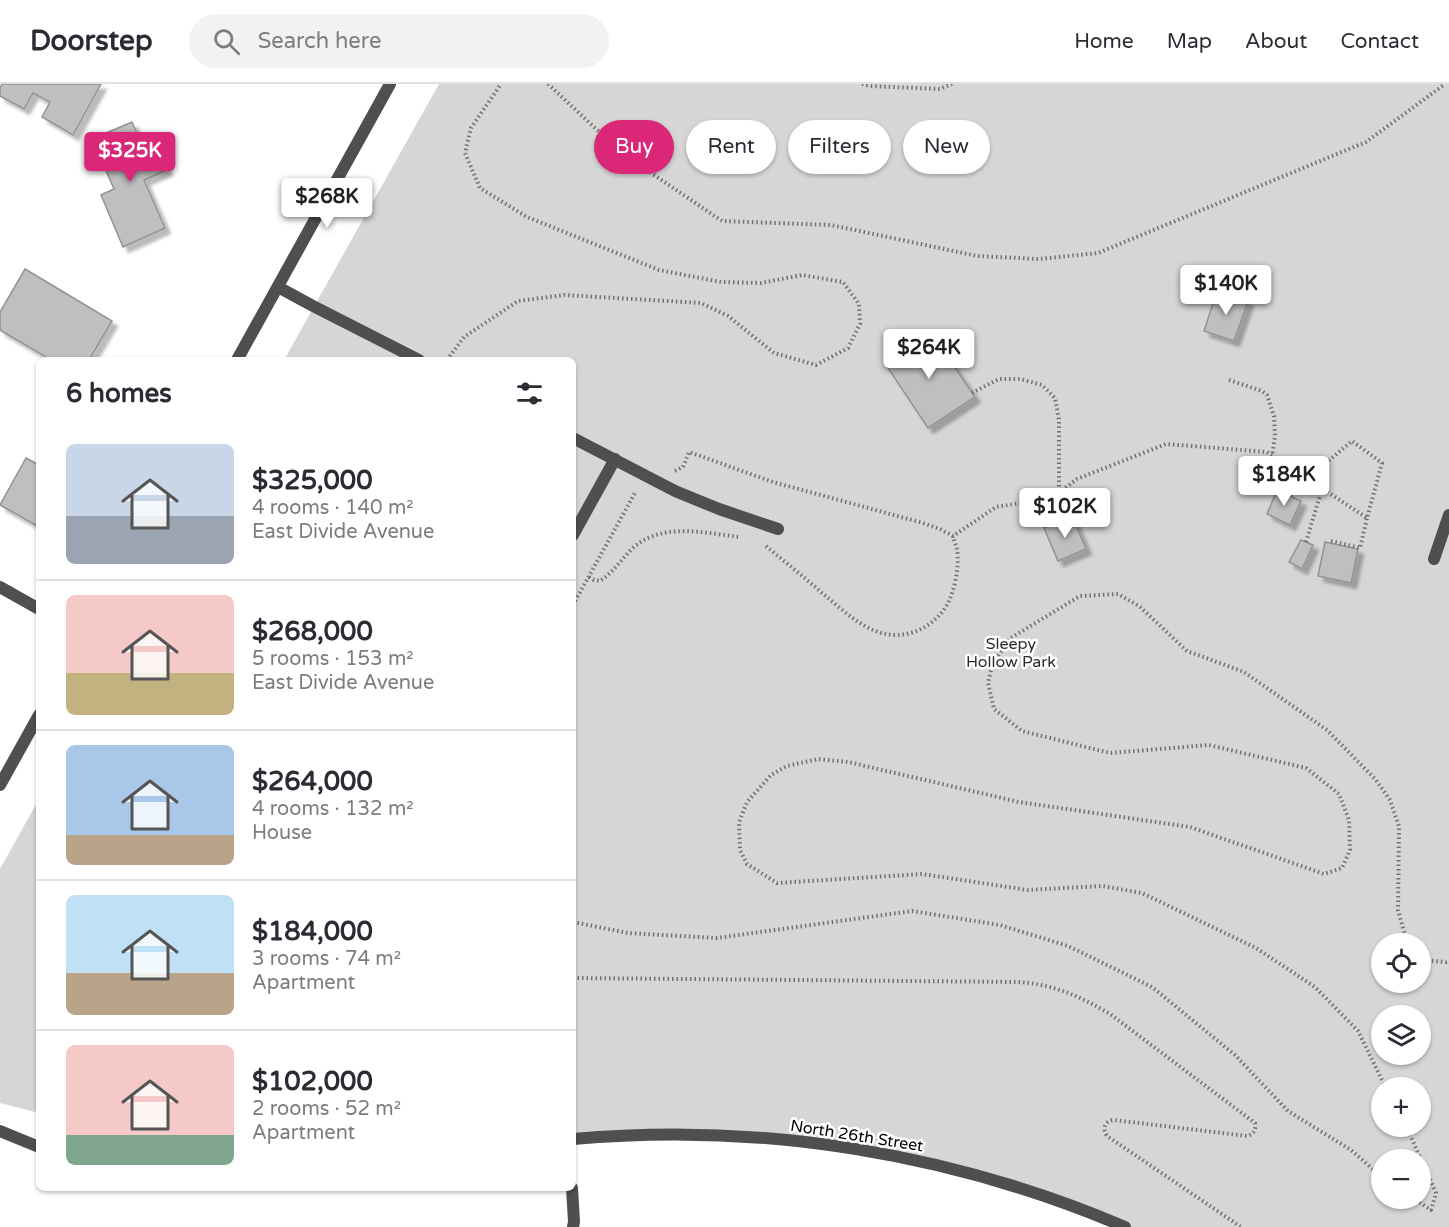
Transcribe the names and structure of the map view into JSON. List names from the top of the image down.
{
  "streets": {
    "street": ["North 26th Street"]
  },
  "parks": ["Sleepy Hollow Park"],
  "page": {
    "header": "Doorstep",
    "search": "Search here",
    "nav": [
      "Home",
      "Map",
      "About",
      "Contact"
    ],
    "chip": [
      "Buy",
      "Rent",
      "Filters",
      "New"
    ],
    "price": [
      "$325K",
      "$268K",
      "$140K",
      "$264K",
      "$184K",
      "$102K"
    ],
    "heading": "6 homes",
    "list": [
      {
        "name": "$325,000",
        "note": "4 rooms · 140 m² · East Divide Avenue"
      },
      {
        "name": "$268,000",
        "note": "5 rooms · 153 m² · East Divide Avenue"
      },
      {
        "name": "$264,000",
        "note": "4 rooms · 132 m² · House"
      },
      {
        "name": "$184,000",
        "note": "3 rooms · 74 m² · Apartment"
      },
      {
        "name": "$102,000",
        "note": "2 rooms · 52 m² · Apartment"
      }
    ],
    "map_buttons": ["+", "−"]
  }
}
